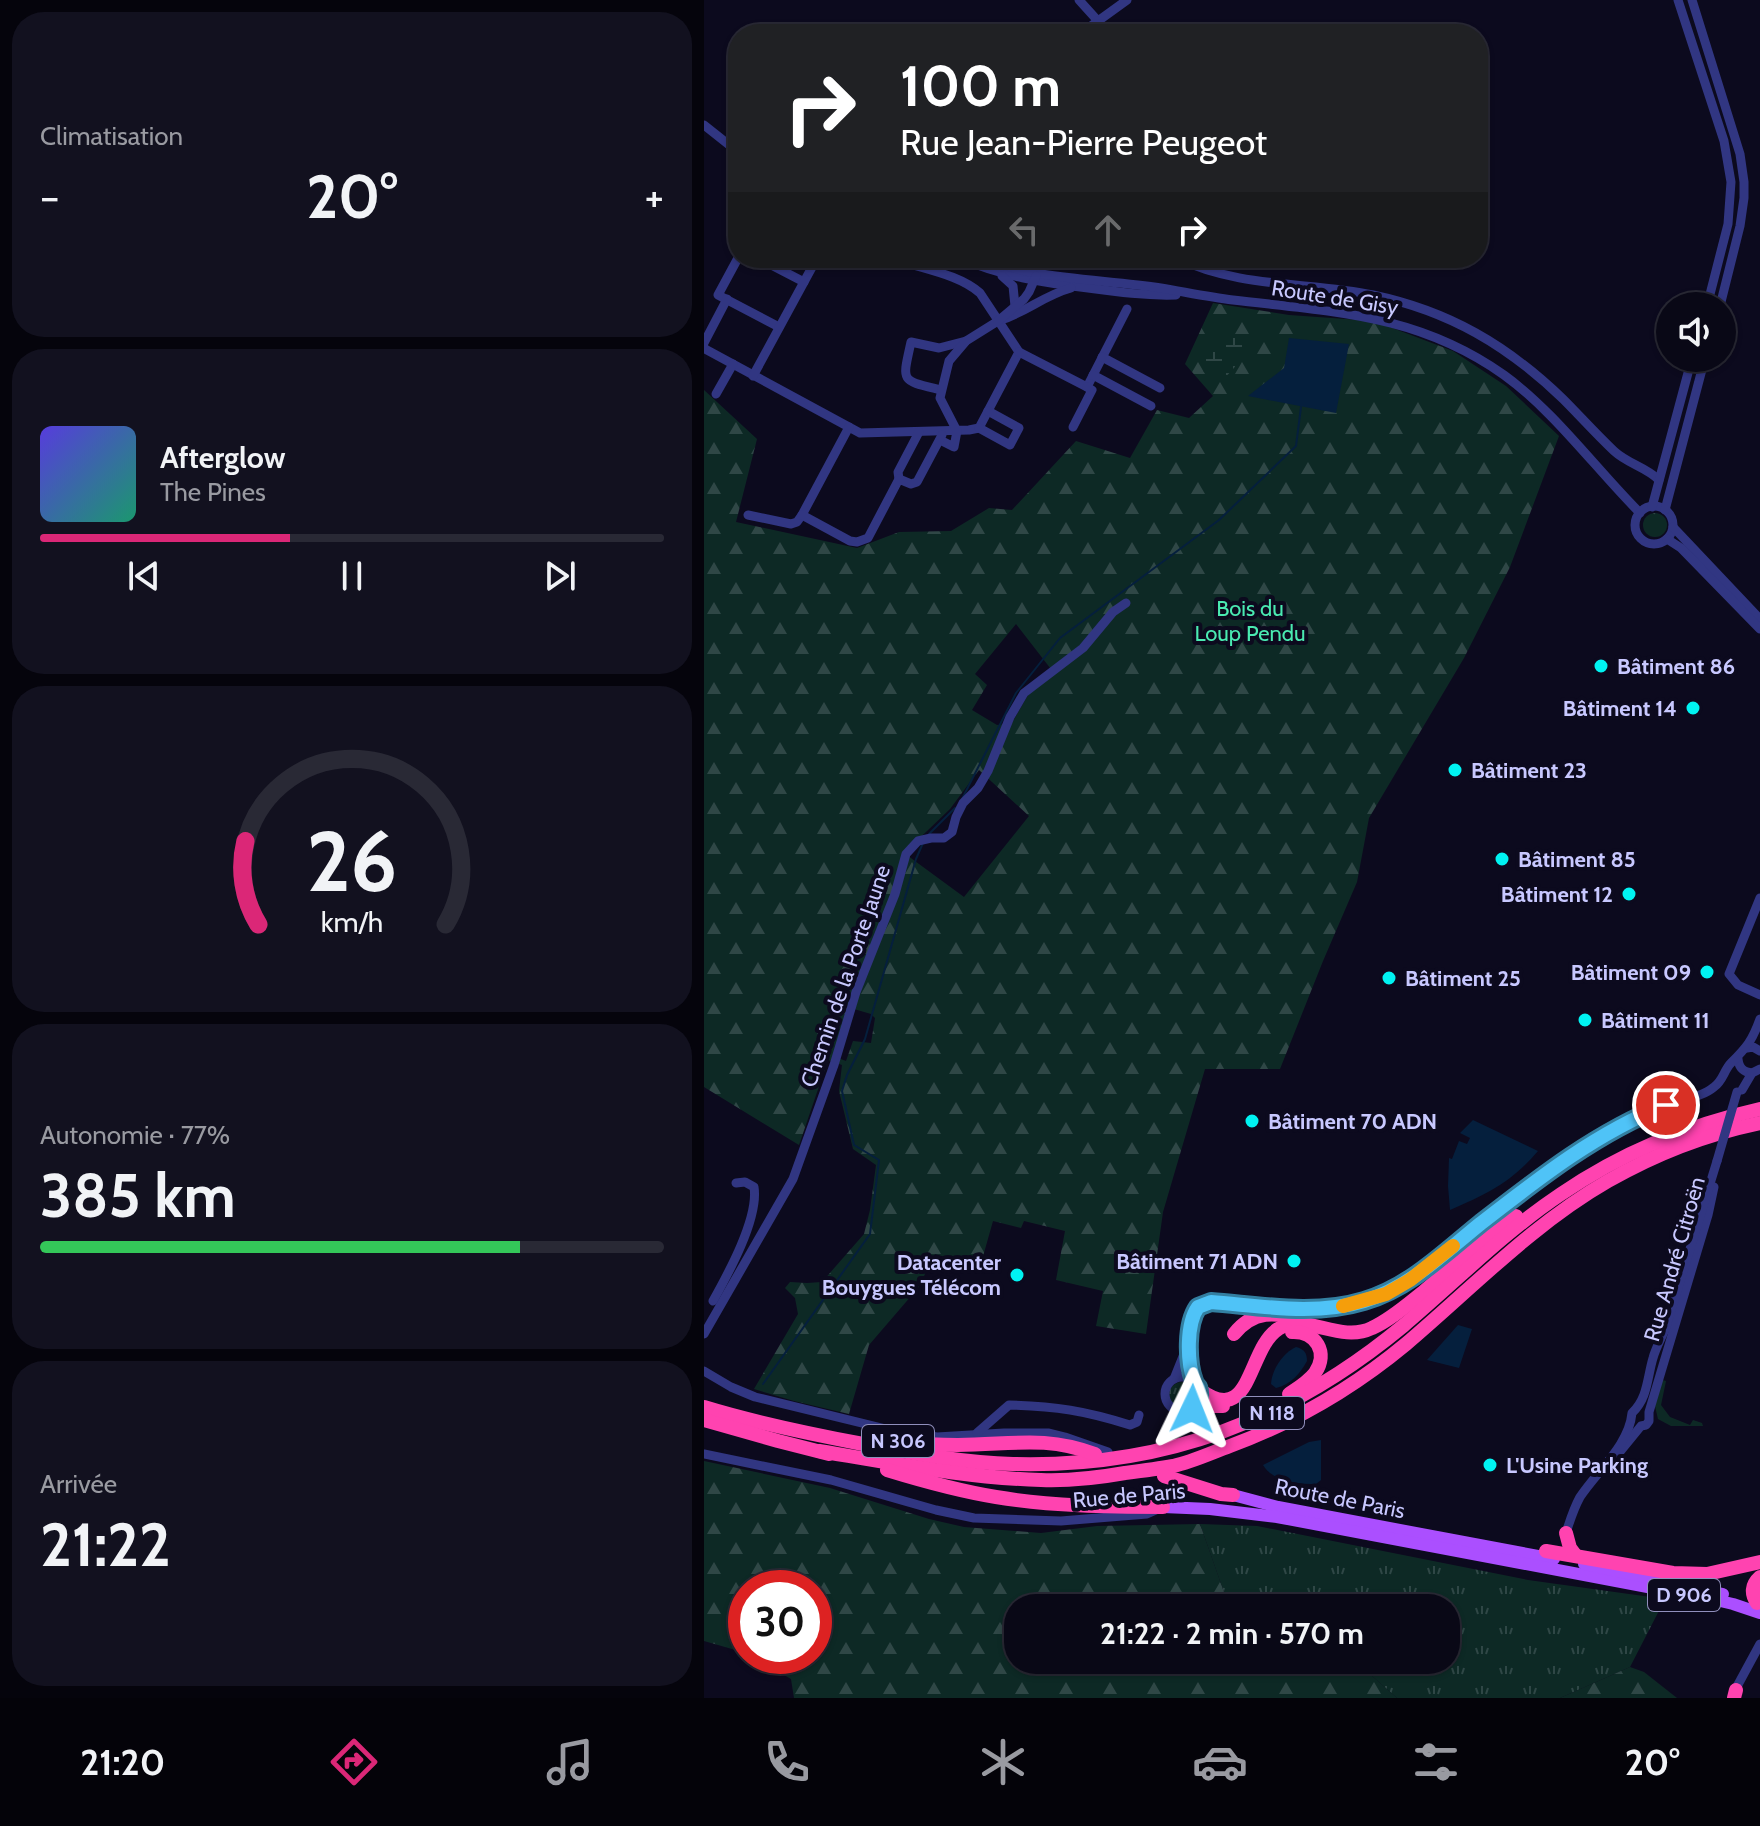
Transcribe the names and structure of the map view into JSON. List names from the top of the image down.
{
  "streets": {
    "highway": ["N 118", "N 306"],
    "main road": ["Rue de Paris", "Route de Paris", "D 906"],
    "street": ["Route de Gisy", "Chemin de la Porte Jaune", "Rue André Citroën"]
  },
  "crossings": [
    ["N 118", "N 306"],
    ["N 306", "Rue de Paris"],
    ["Rue de Paris", "D 906"]
  ],
  "parks": ["Bois du Loup Pendu"],
  "places": [
    "Bâtiment 86",
    "Bâtiment 14",
    "Bâtiment 23",
    "Bâtiment 85",
    "Bâtiment 12",
    "Bâtiment 09",
    "Bâtiment 25",
    "Bâtiment 11",
    "Bâtiment 70 ADN",
    "Bâtiment 71 ADN",
    "Datacenter Bouygues Télécom",
    "L'Usine Parking"
  ],
  "page": {
    "tile": [
      "Climatisation",
      ["Autonomie · 77%", "385 km"],
      ["Arrivée", "21:22"]
    ],
    "turn": ["100 m", "Rue Jean-Pierre Peugeot"],
    "heat": ["−", "20°", "+"],
    "song": ["Afterglow", "The Pines"],
    "limit": "30",
    "trip": "21:22 · 2 min · 570 m",
    "tabs": ["21:20", "20°"],
    "gauge": ["26", "km/h"]
  }
}
